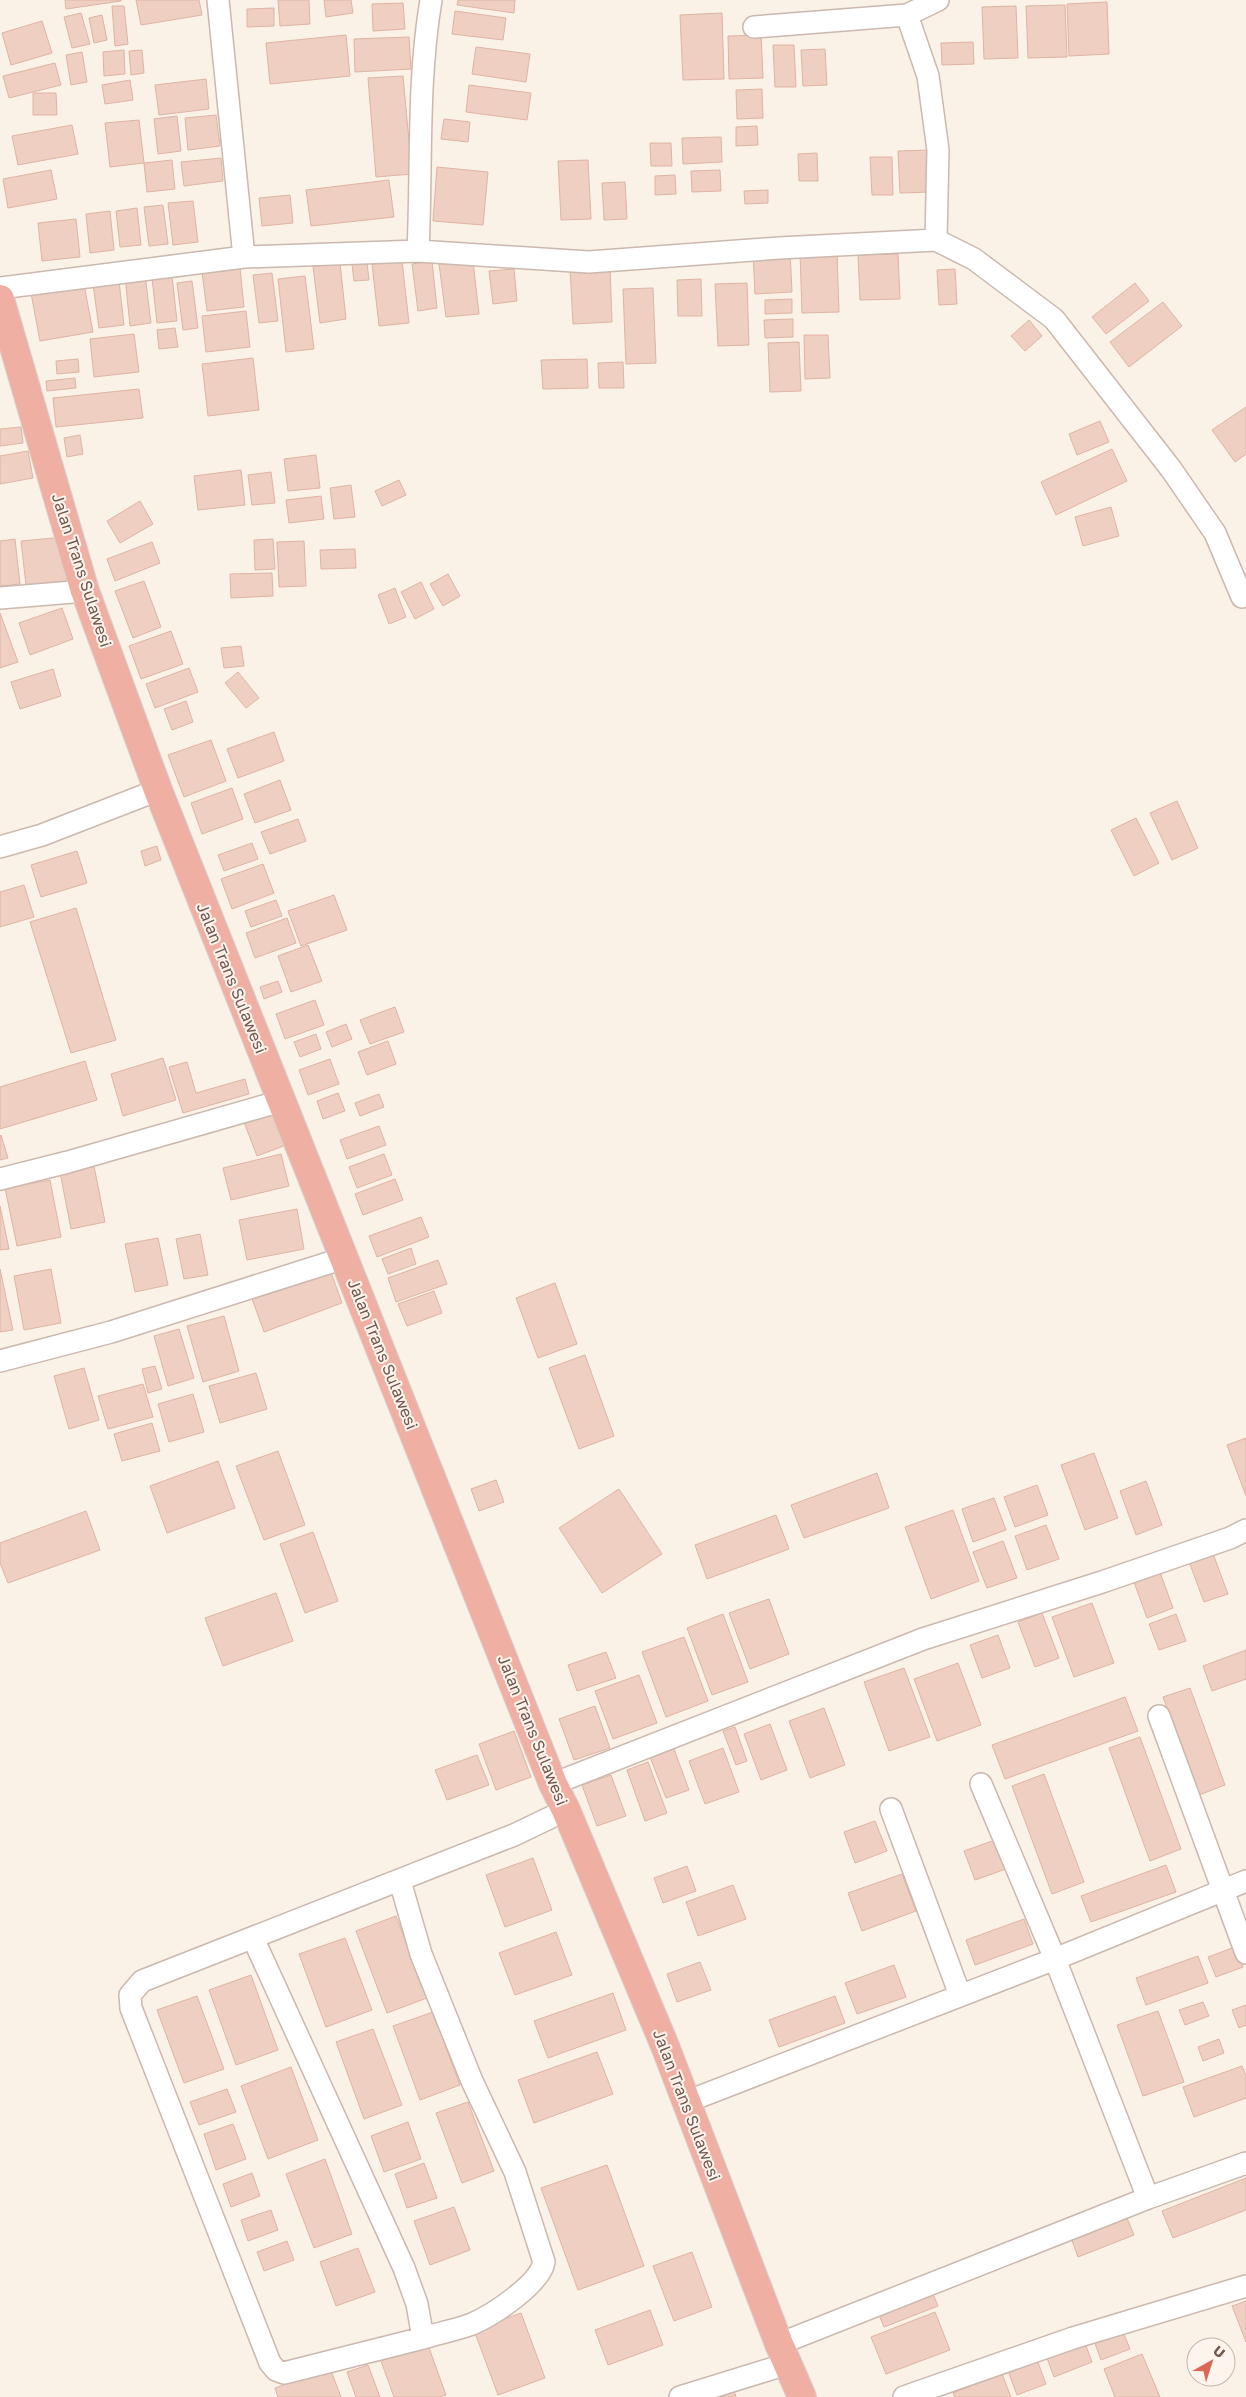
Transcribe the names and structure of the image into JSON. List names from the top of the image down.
{
  "streets": {
    "highway": ["Jalan Trans Sulawesi"]
  },
  "north": "top right"
}
